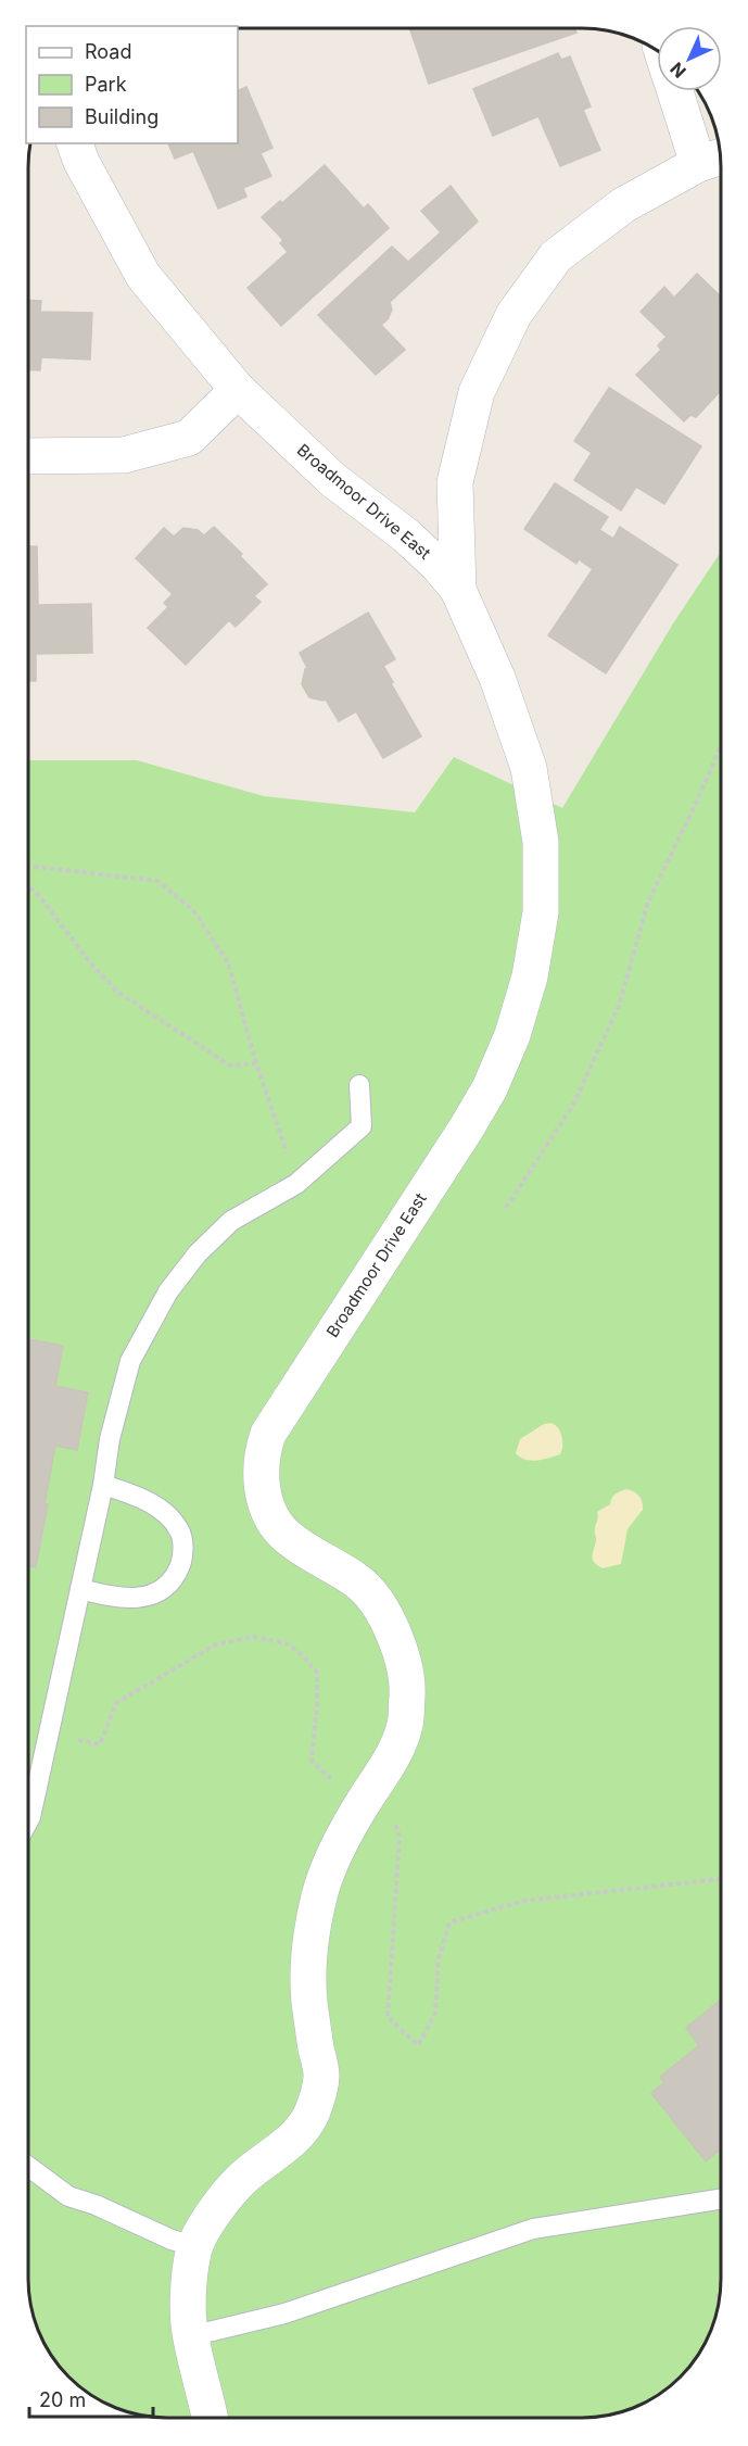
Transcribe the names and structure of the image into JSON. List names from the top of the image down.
{
  "streets": {
    "street": ["Broadmoor Drive East"]
  },
  "legend": ["Road", "Park", "Building"],
  "scale_bar": "20 m",
  "north": "bottom left"
}
